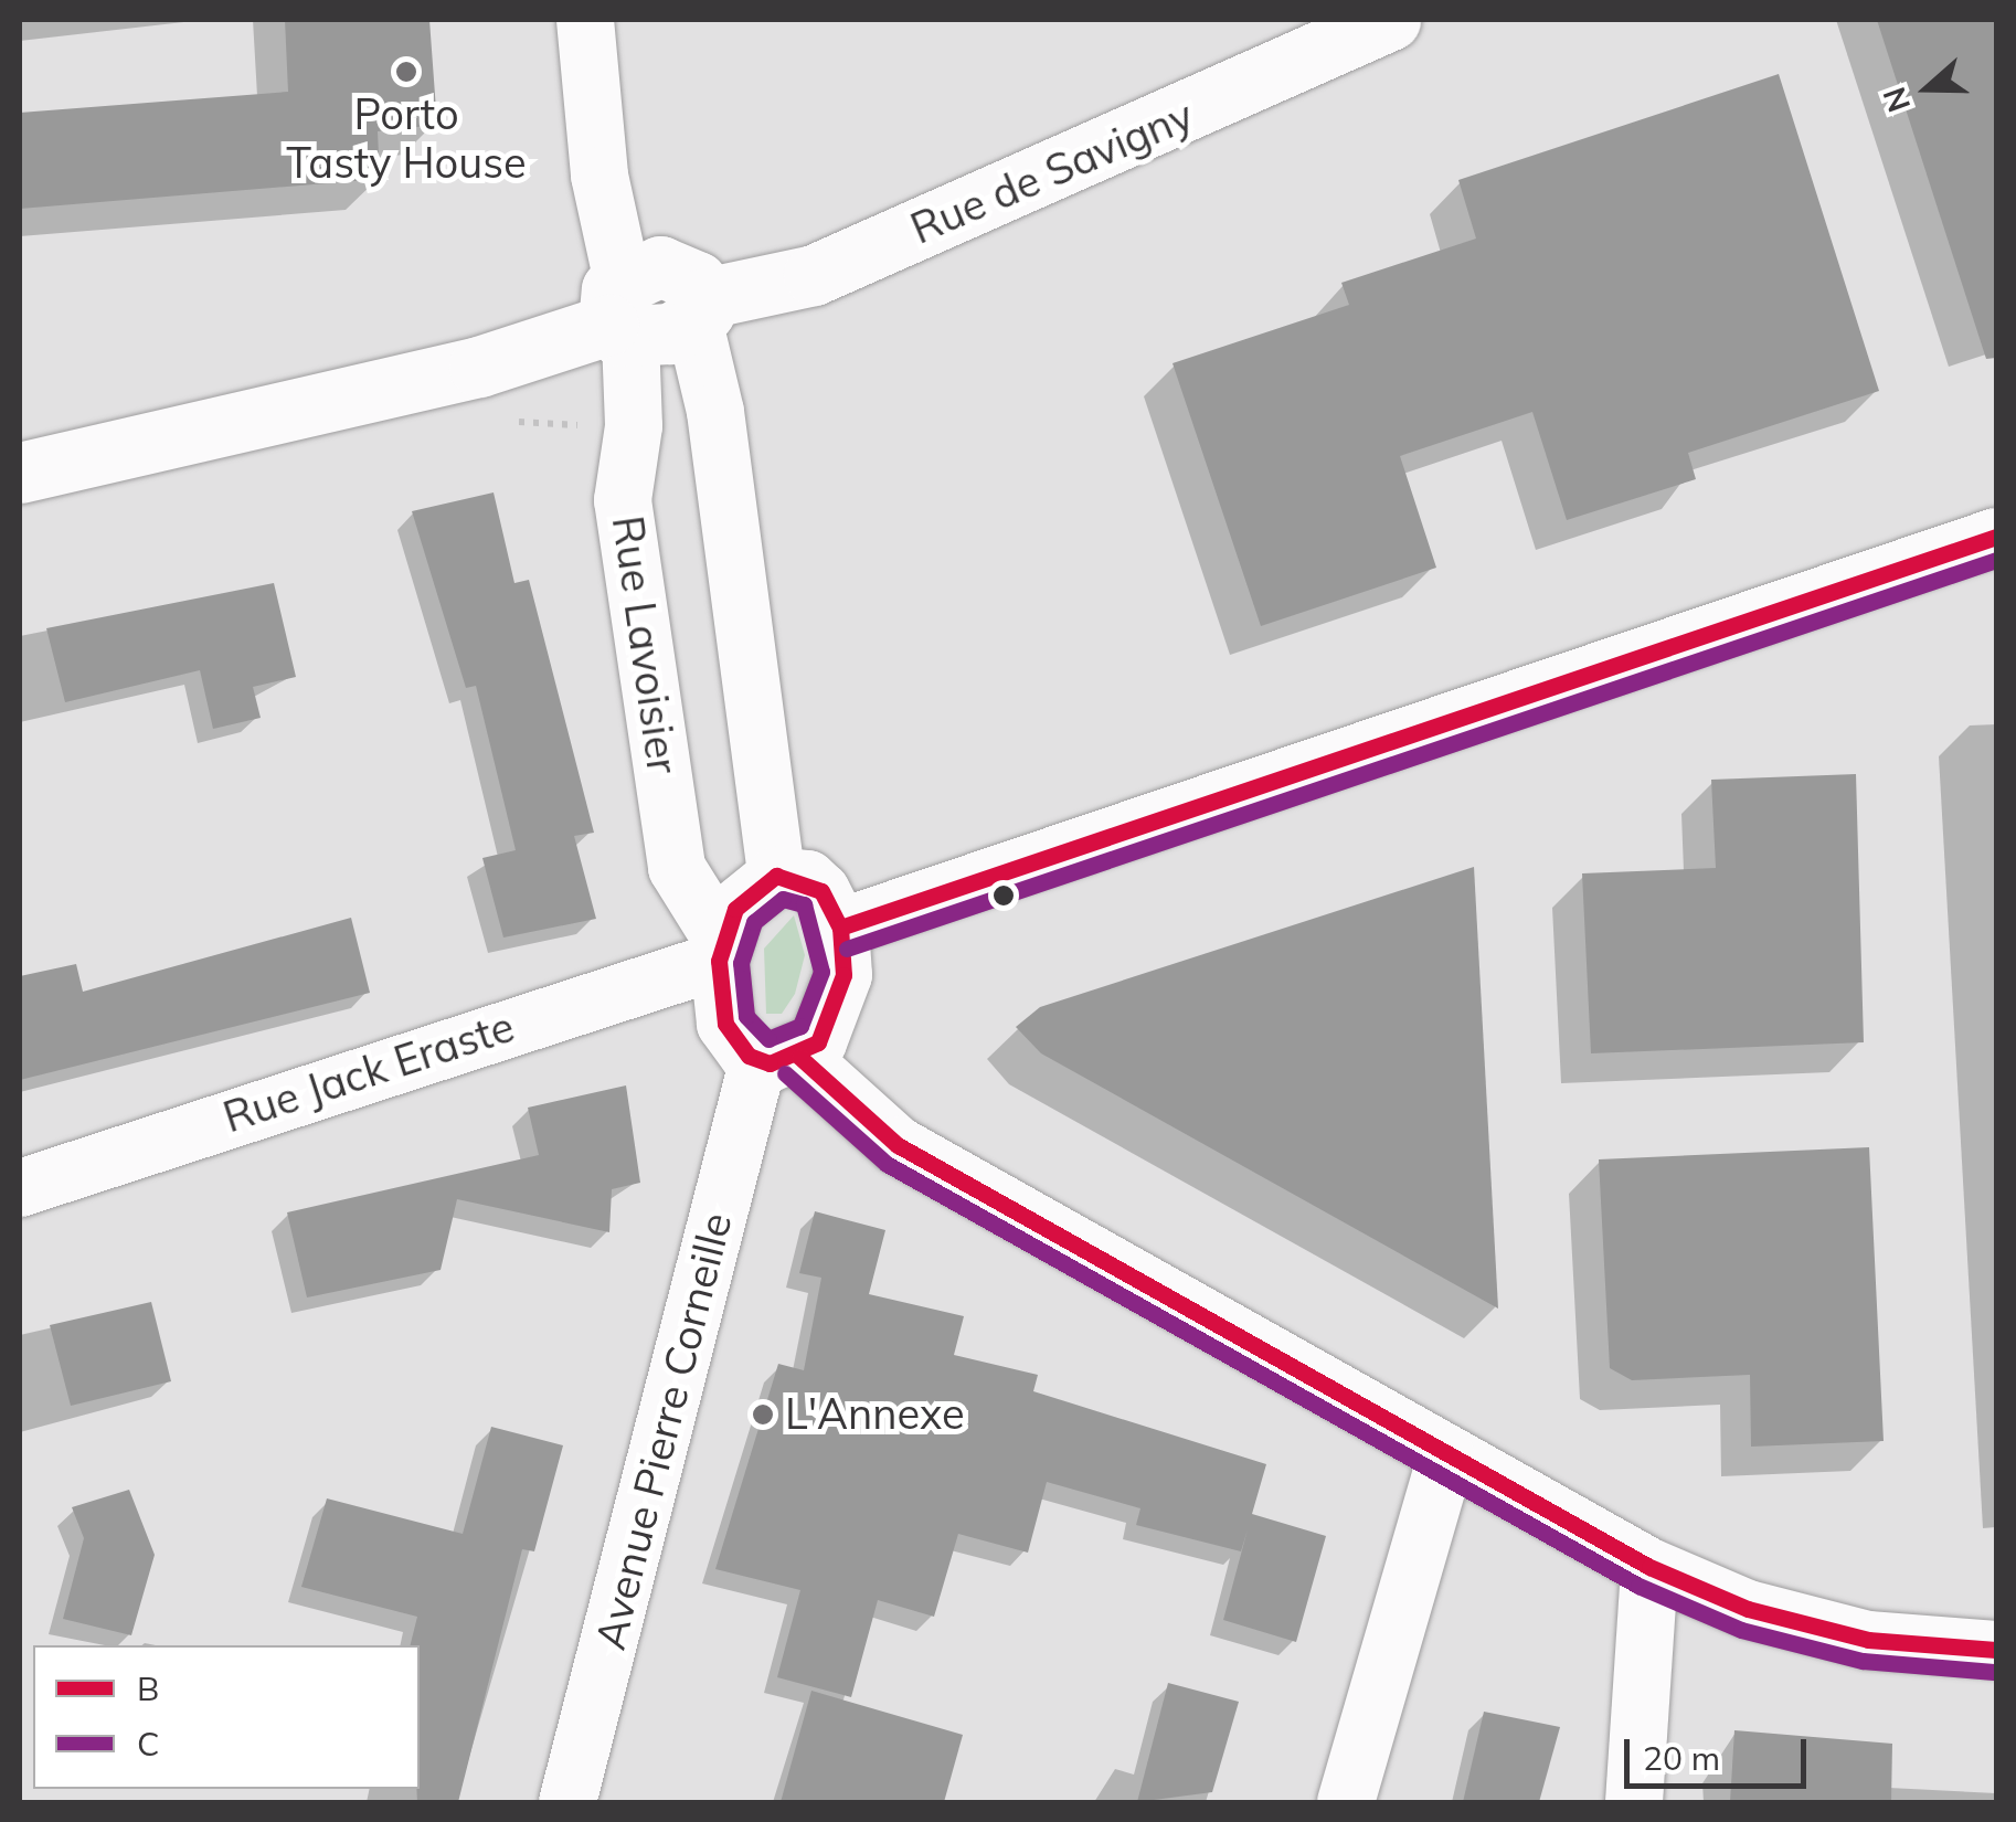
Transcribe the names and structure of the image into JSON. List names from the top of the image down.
{
  "streets": {
    "street": [
      "Rue de Savigny",
      "Rue Lavoisier",
      "Rue Jack Eraste",
      "Avenue Pierre Corneille"
    ]
  },
  "crossings": [
    ["Rue Lavoisier", "Rue Jack Eraste"],
    ["Rue Lavoisier", "Avenue Pierre Corneille"],
    ["Rue Jack Eraste", "Avenue Pierre Corneille"]
  ],
  "places": ["Porto Tasty House", "L'Annexe"],
  "lines": ["transit line B", "transit line C"],
  "legend": ["B", "C"],
  "scale_bar": "20 m",
  "north": "left"
}
